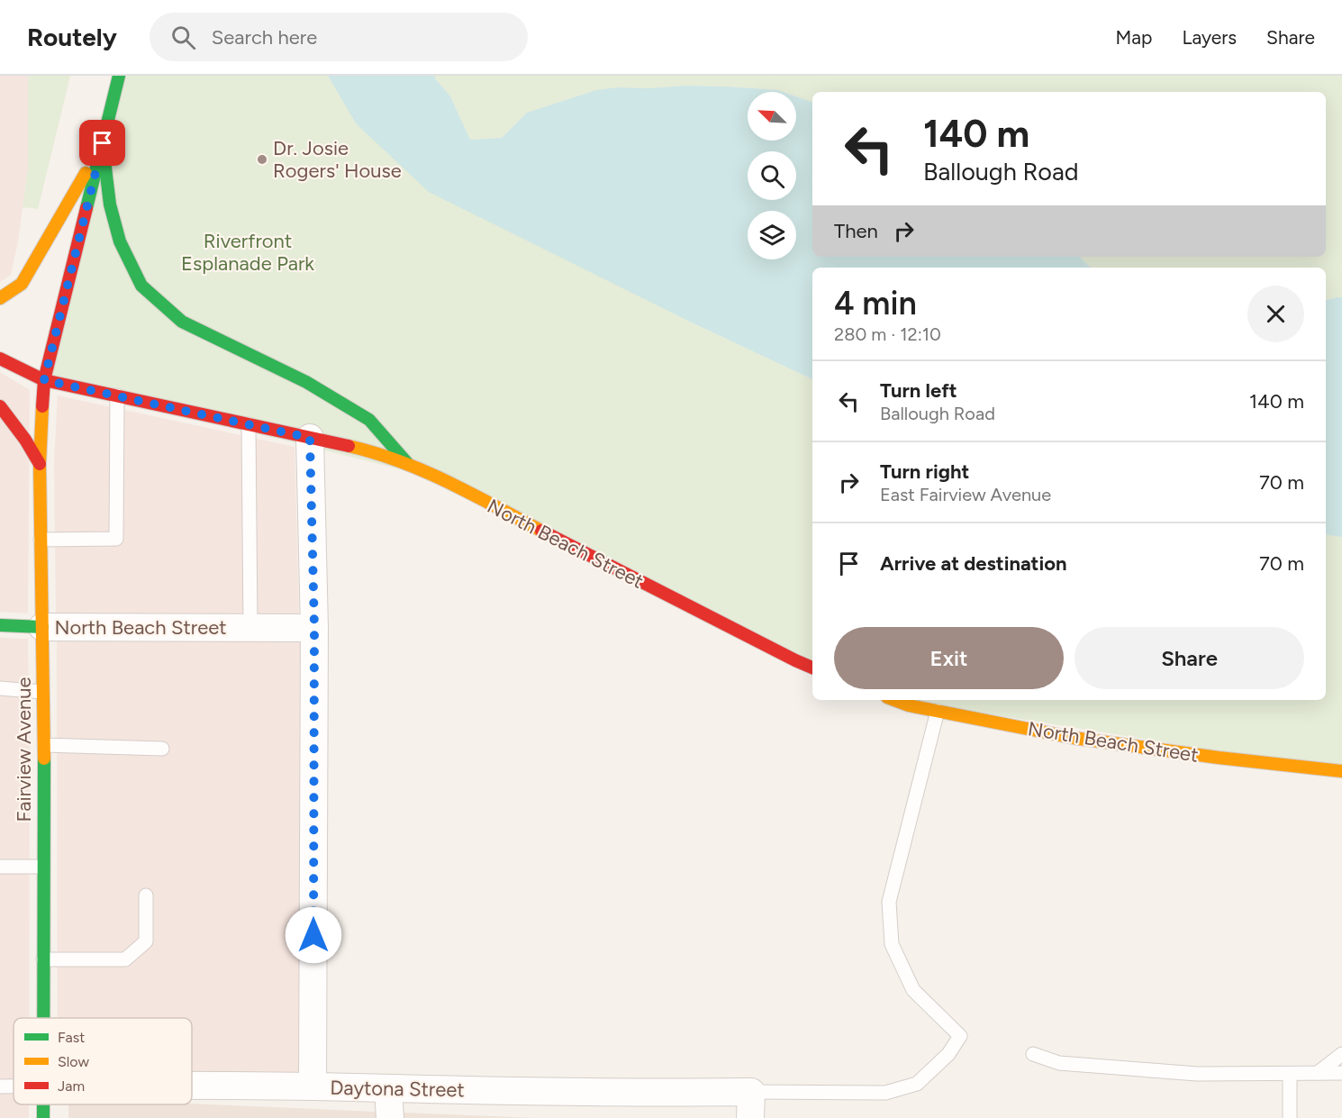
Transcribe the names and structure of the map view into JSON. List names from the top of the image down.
{
  "streets": {
    "main road": ["North Beach Street", "Fairview Avenue"],
    "street": ["Daytona Street"]
  },
  "crossings": [
    ["North Beach Street", "Fairview Avenue"]
  ],
  "parks": ["Riverfront Esplanade Park"],
  "places": ["Dr. Josie Rogers' House"],
  "legend": ["Fast", "Slow", "Jam"],
  "north": "top left",
  "page": {
    "header": "Routely",
    "search": "Search here",
    "nav": ["Map", "Layers", "Share"],
    "turn": ["140 m", "Ballough Road"],
    "then": "Then",
    "heading": ["4 min", "280 m · 12:10"],
    "list": [
      {
        "name": "Turn left",
        "note": "Ballough Road",
        "value": "140 m"
      },
      {
        "name": "Turn right",
        "note": "East Fairview Avenue",
        "value": "70 m"
      },
      {
        "name": "Arrive at destination",
        "value": "70 m"
      }
    ],
    "buttons": ["Exit", "Share"]
  }
}
